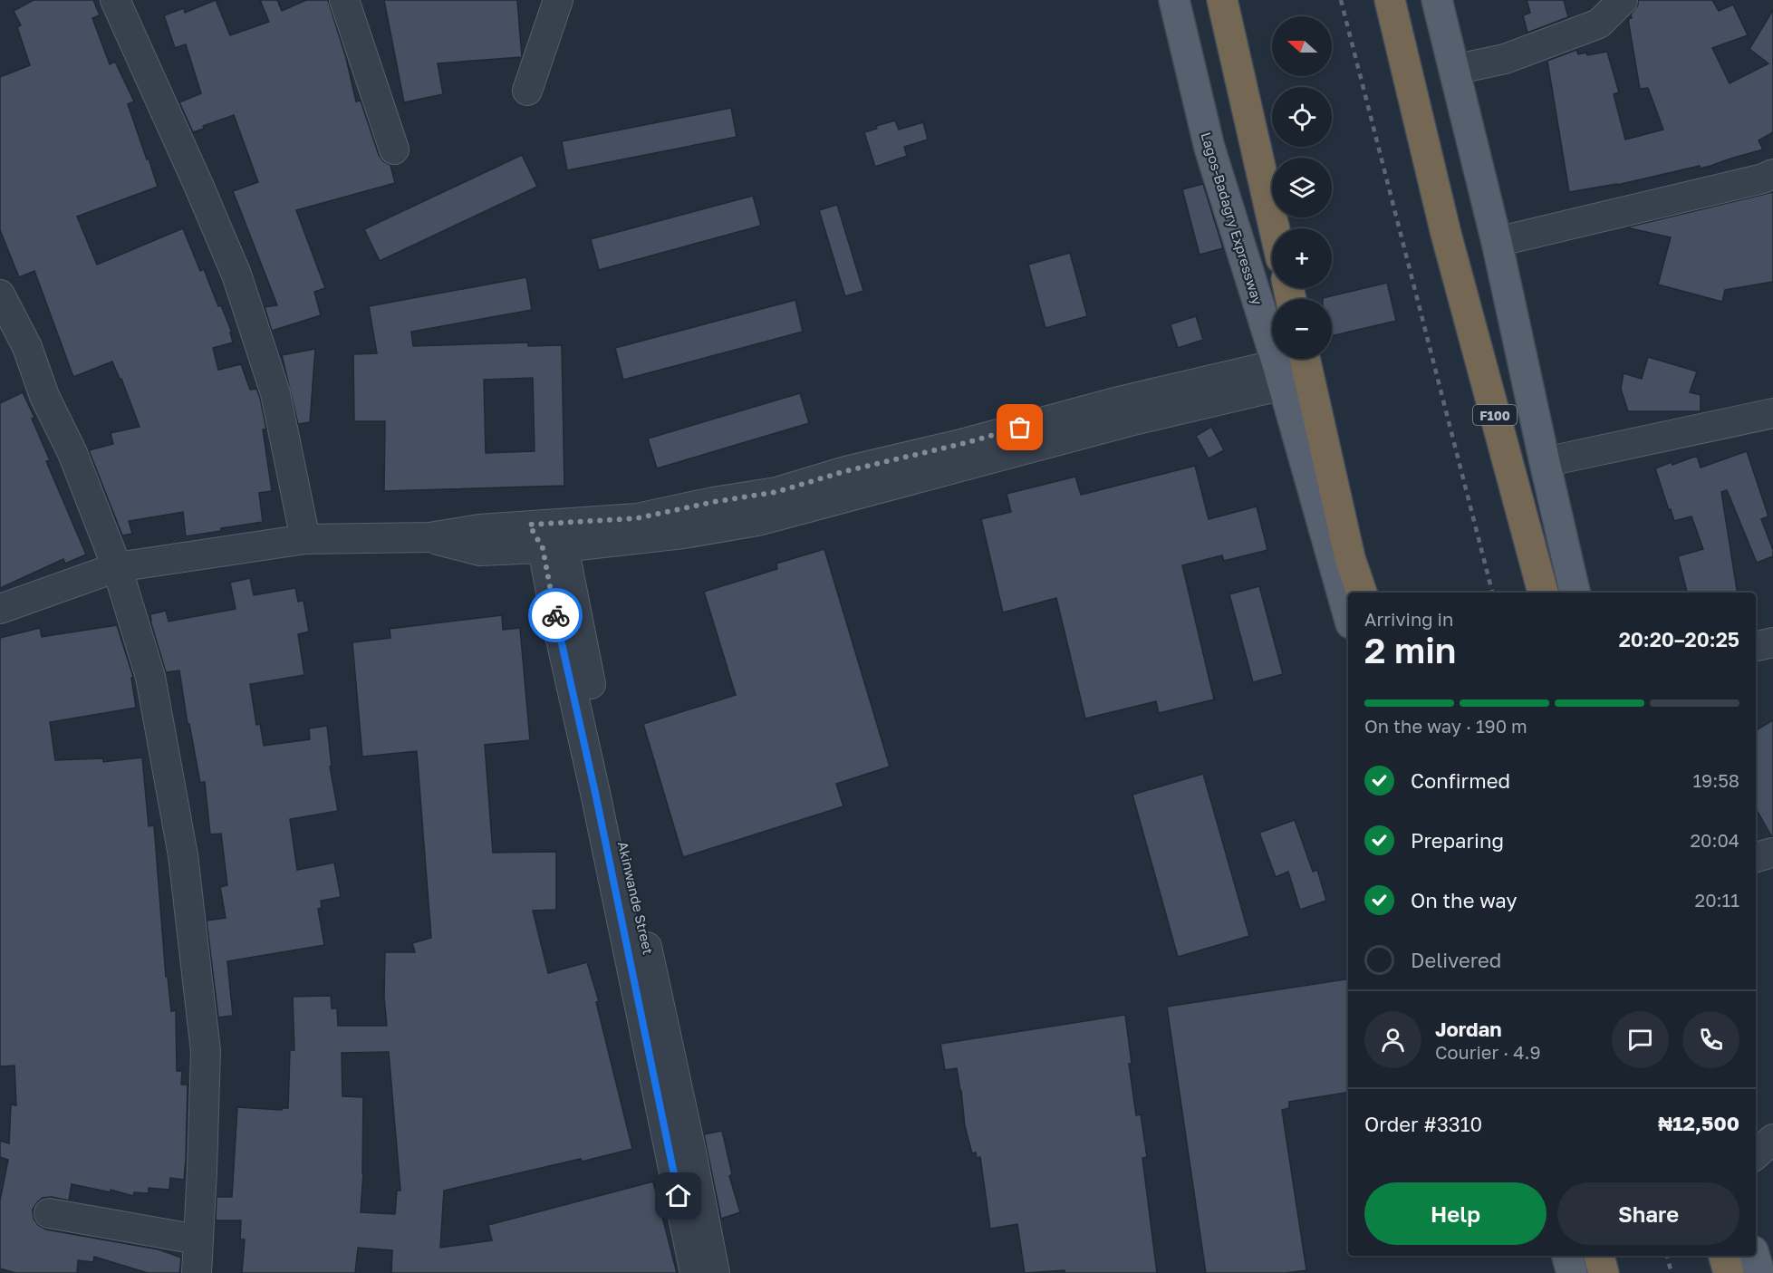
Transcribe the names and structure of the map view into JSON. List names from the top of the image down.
{
  "streets": {
    "highway": ["F100"],
    "main road": ["Lagos-Badagry Expressway"],
    "street": ["Akinwande Street"]
  },
  "north": "left",
  "page": {
    "map_buttons": ["+", "−"],
    "heading": ["2 min", "Arriving in", "20:20–20:25"],
    "panel": [
      "Jordan",
      "Courier · 4.9",
      "Order #3310",
      "₦12,500"
    ],
    "bar": "On the way · 190 m",
    "list": [
      ["Confirmed", "19:58"],
      ["Preparing", "20:04"],
      ["On the way", "20:11"],
      "Delivered"
    ],
    "buttons": ["Help", "Share"]
  }
}
